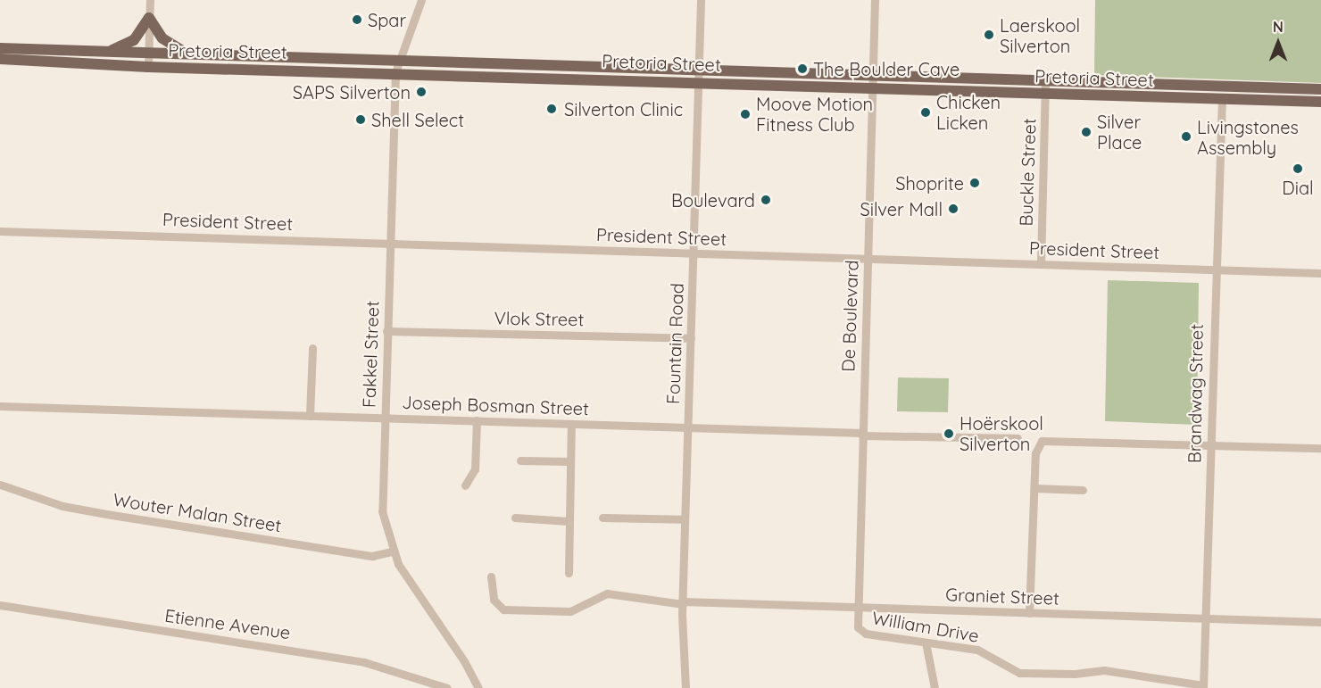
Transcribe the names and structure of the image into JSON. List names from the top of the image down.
{
  "streets": {
    "main road": ["Pretoria Street"],
    "street": [
      "Buckle Street",
      "President Street",
      "De Boulevard",
      "Vlok Street",
      "Fountain Road",
      "Fakkel Street",
      "Brandwag Street",
      "Joseph Bosman Street",
      "Wouter Malan Street",
      "Graniet Street",
      "Etienne Avenue",
      "William Drive"
    ]
  },
  "crossings": [
    ["Pretoria Street", "Buckle Street"],
    ["Pretoria Street", "De Boulevard"],
    ["Pretoria Street", "Fountain Road"],
    ["Pretoria Street", "Fakkel Street"],
    ["Pretoria Street", "Brandwag Street"],
    ["Buckle Street", "President Street"],
    ["President Street", "De Boulevard"],
    ["President Street", "Fountain Road"],
    ["President Street", "Fakkel Street"],
    ["President Street", "Brandwag Street"],
    ["De Boulevard", "Joseph Bosman Street"],
    ["De Boulevard", "Graniet Street"],
    ["De Boulevard", "William Drive"],
    ["Vlok Street", "Fountain Road"],
    ["Vlok Street", "Fakkel Street"],
    ["Fountain Road", "Joseph Bosman Street"],
    ["Fountain Road", "Graniet Street"],
    ["Fakkel Street", "Joseph Bosman Street"],
    ["Fakkel Street", "Wouter Malan Street"],
    ["Brandwag Street", "Graniet Street"],
    ["Brandwag Street", "William Drive"]
  ],
  "places": [
    "Spar",
    "Laerskool Silverton",
    "The Boulder Cave",
    "SAPS Silverton",
    "Silverton Clinic",
    "Chicken Licken",
    "Moove Motion Fitness Club",
    "Shell Select",
    "Silver Place",
    "Livingstones Assembly",
    "Dial",
    "Shoprite",
    "Boulevard",
    "Silver Mall",
    "Hoërskool Silverton"
  ],
  "north": "top"
}
